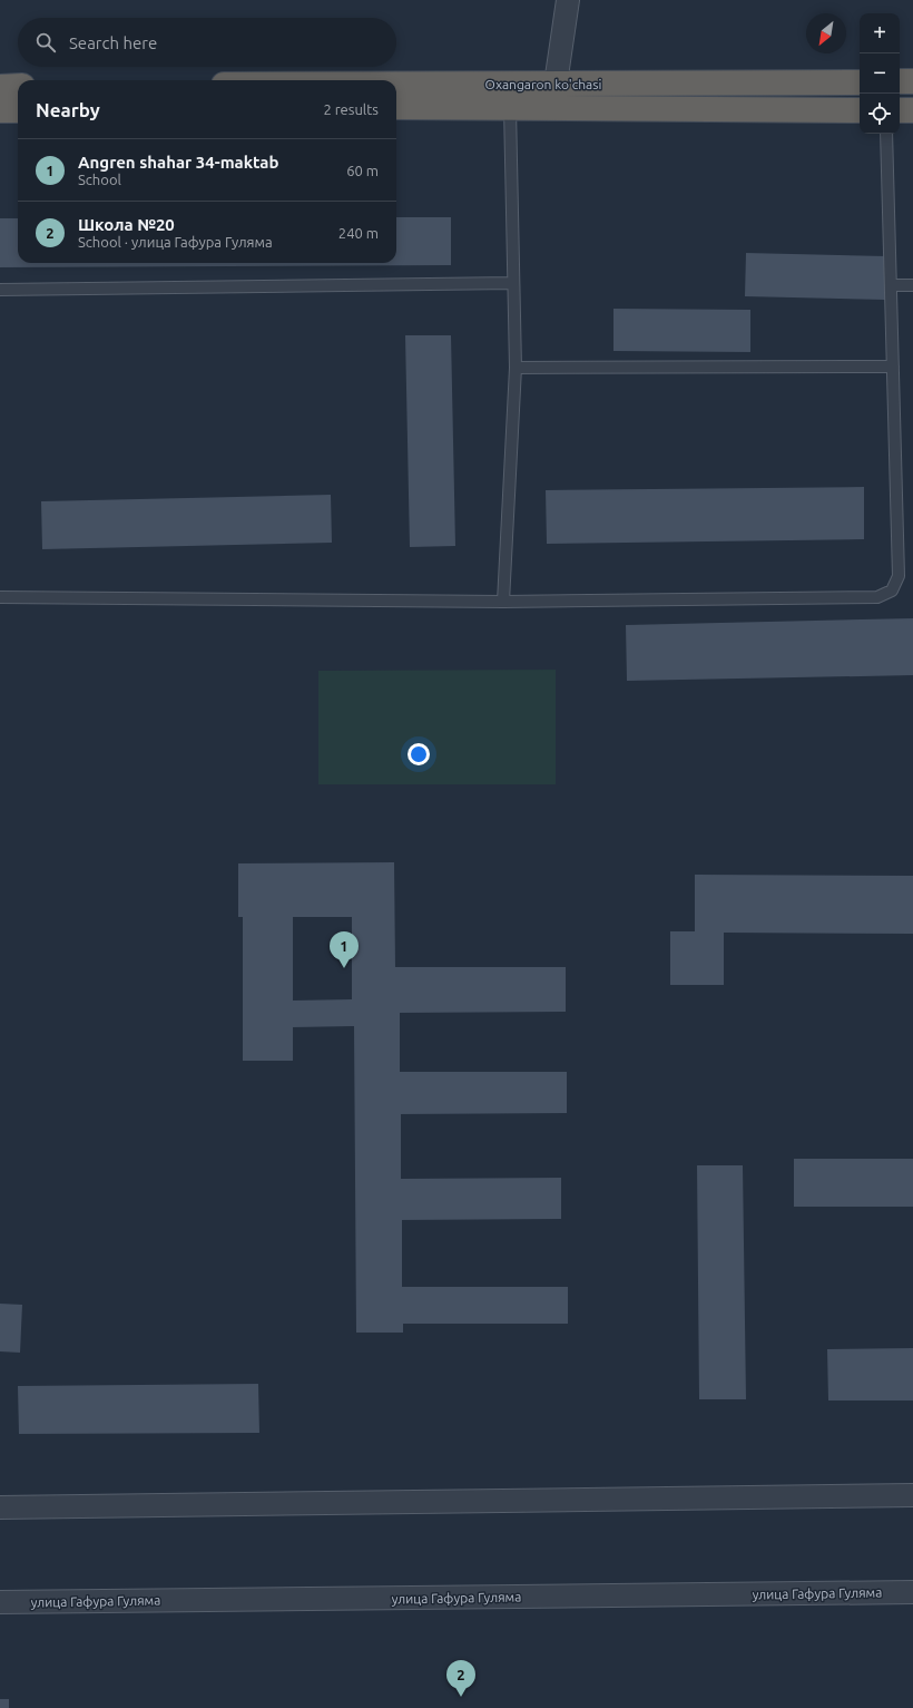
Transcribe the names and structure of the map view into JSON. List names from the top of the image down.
{
  "streets": {
    "highway": ["Oxangaron ko'chasi"],
    "street": ["улица Гафура Гуляма"]
  },
  "north": "bottom left",
  "page": {
    "map_buttons": ["+", "−"],
    "search": "Search here",
    "heading": ["Nearby", "2 results"],
    "list": [
      {
        "mark": "1",
        "name": "Angren shahar 34-maktab",
        "note": "School",
        "value": "60 m"
      },
      {
        "mark": "2",
        "name": "Школа №20",
        "note": "School · улица Гафура Гуляма",
        "value": "240 m"
      }
    ],
    "pins": ["1", "2"]
  }
}
